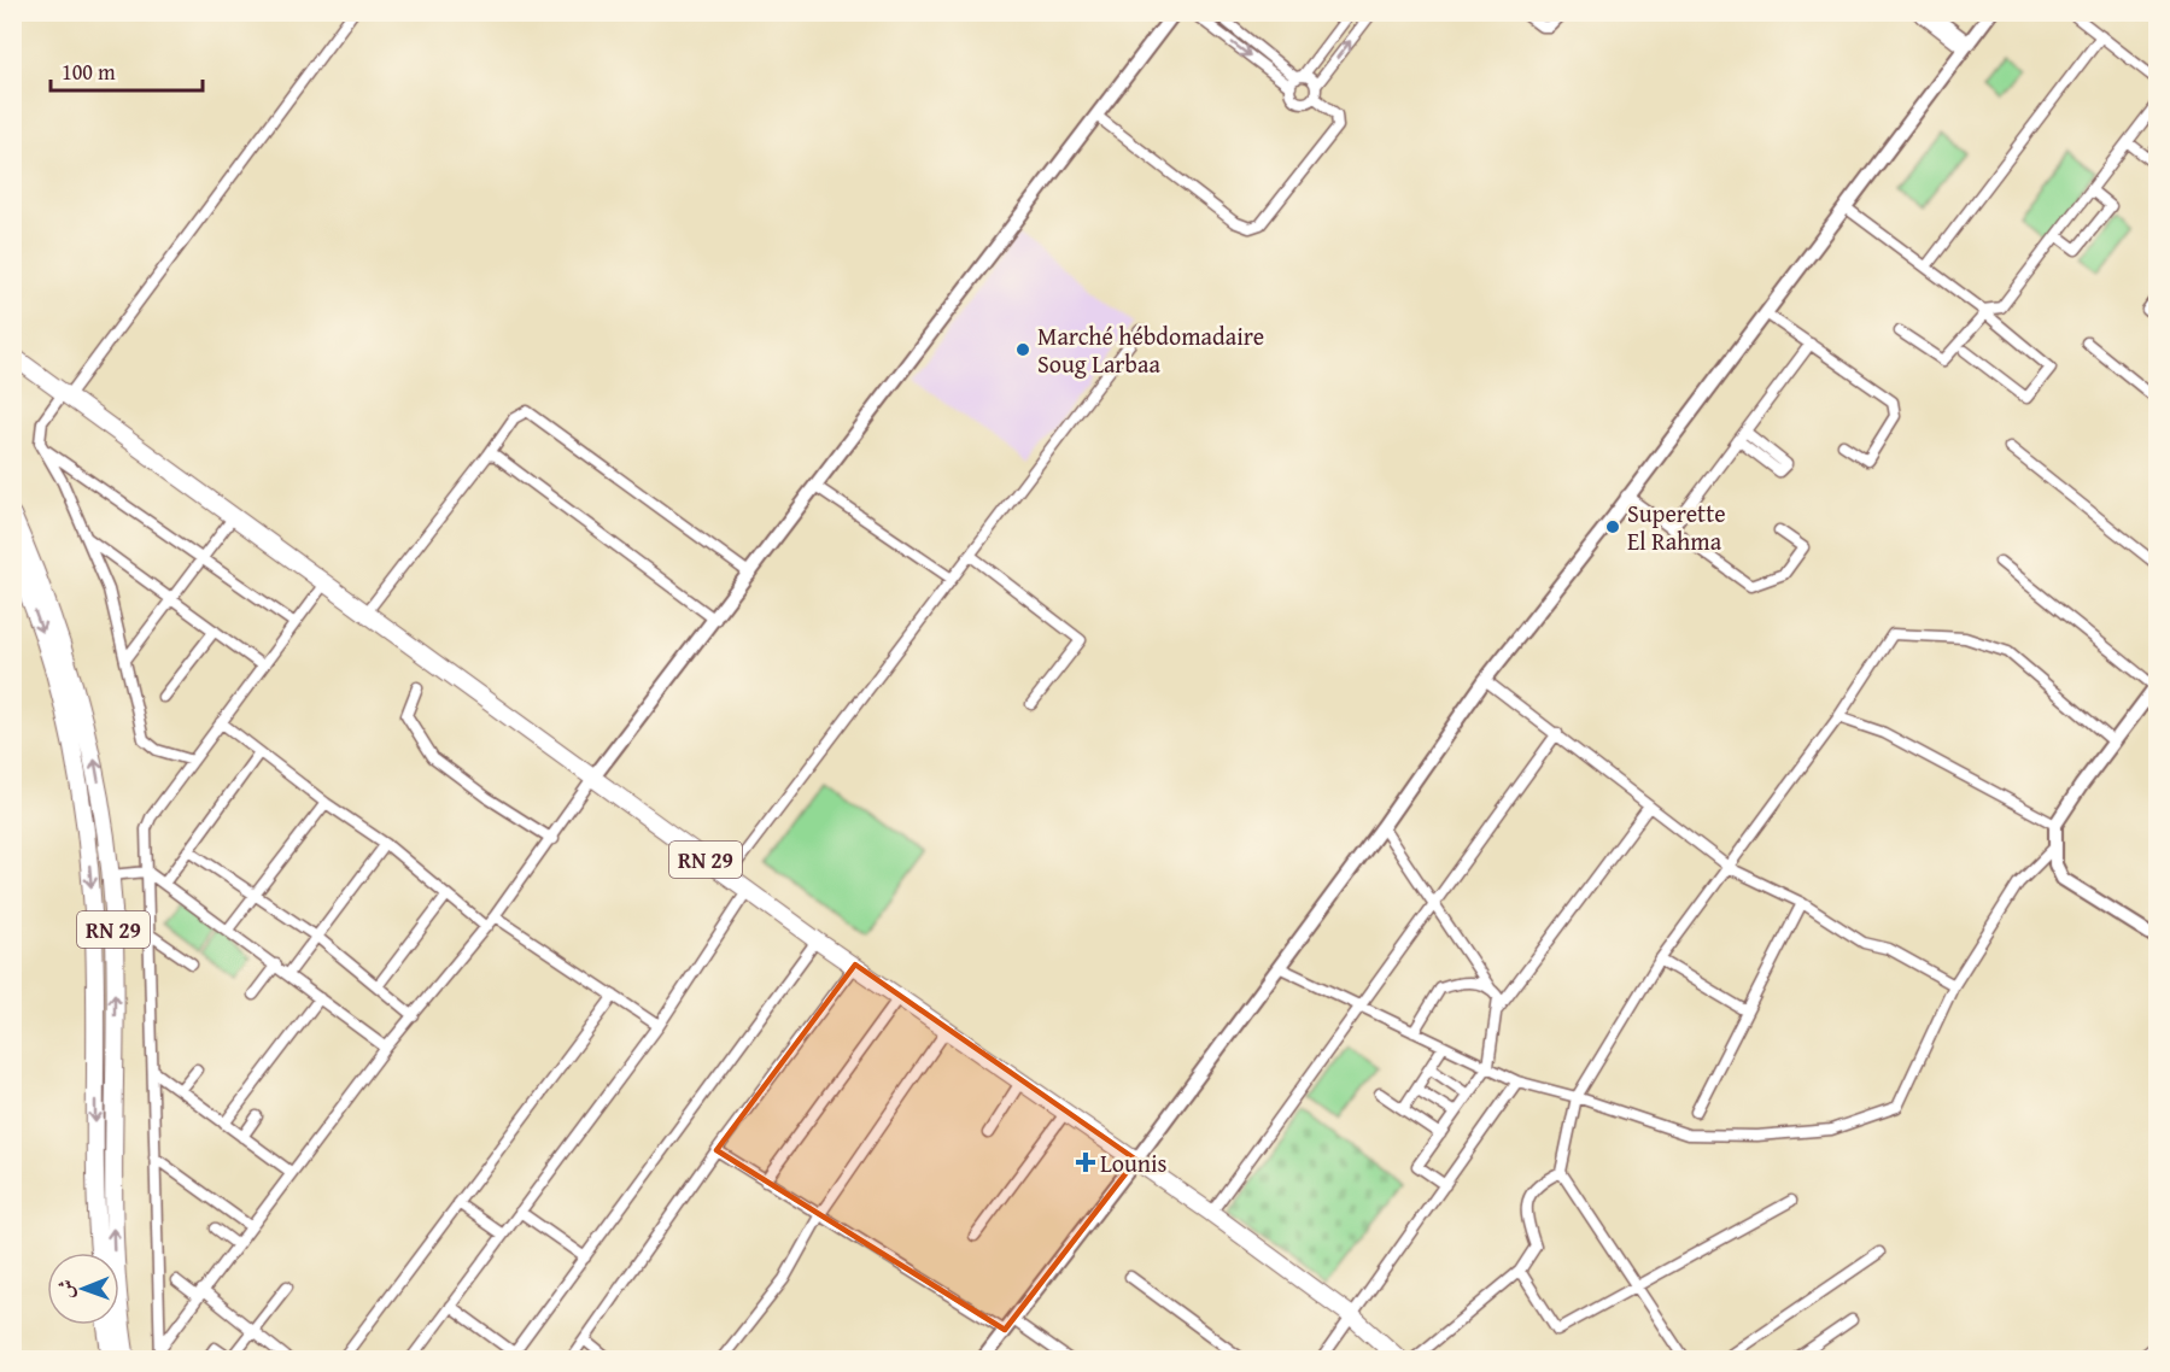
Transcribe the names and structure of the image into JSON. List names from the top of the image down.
{
  "streets": {
    "main road": ["RN 29"]
  },
  "places": {
    "other": ["Marché hébdomadaire Soug Larbaa", "Superette El Rahma"],
    "health": ["Lounis"]
  },
  "scale_bar": "100 m",
  "north": "left"
}
